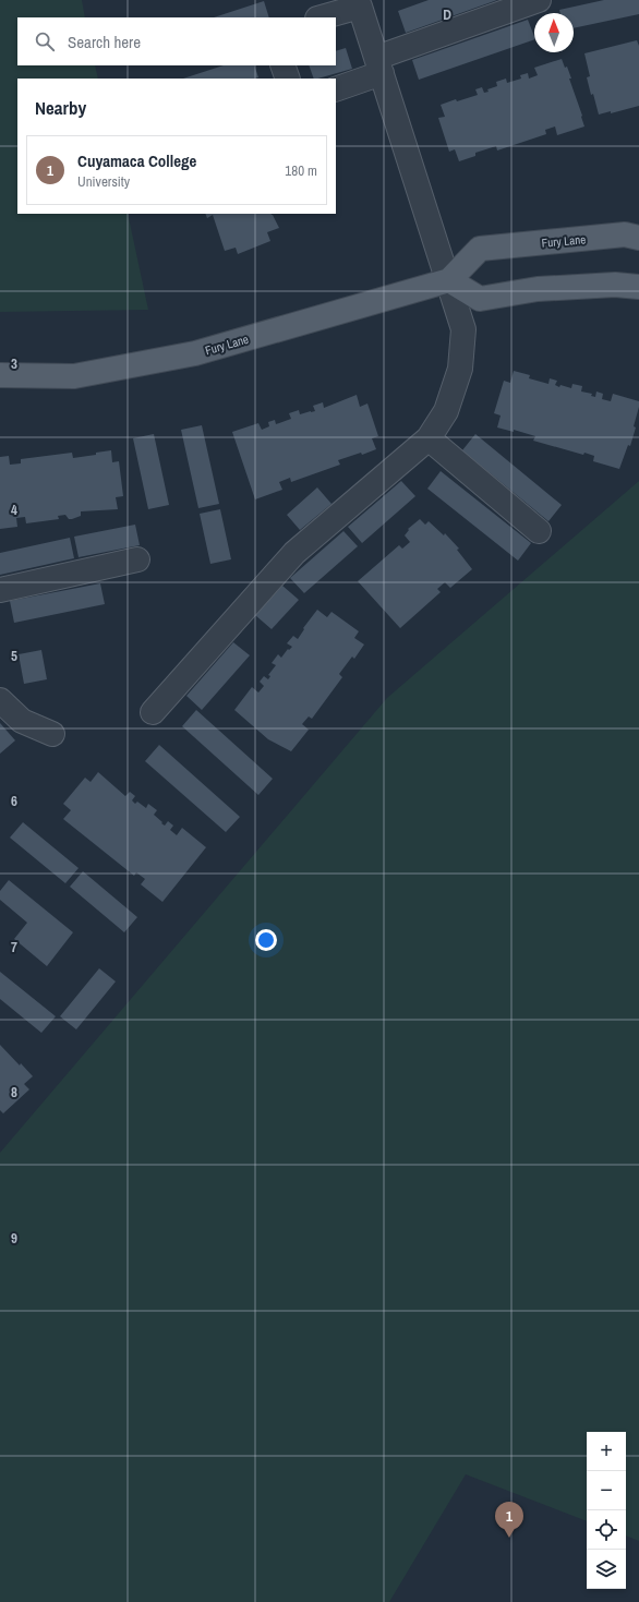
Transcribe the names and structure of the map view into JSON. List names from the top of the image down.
{
  "streets": {
    "main road": ["Fury Lane"]
  },
  "north": "top",
  "page": {
    "search": "Search here",
    "heading": "Nearby",
    "list": [
      {
        "mark": "1",
        "name": "Cuyamaca College",
        "note": "University",
        "value": "180 m"
      }
    ],
    "map_buttons": ["+", "−"],
    "pins": "1"
  },
  "grid": {
    "columns": ["D"],
    "rows": [
      "3",
      "4",
      "5",
      "6",
      "7",
      "8",
      "9"
    ]
  }
}
